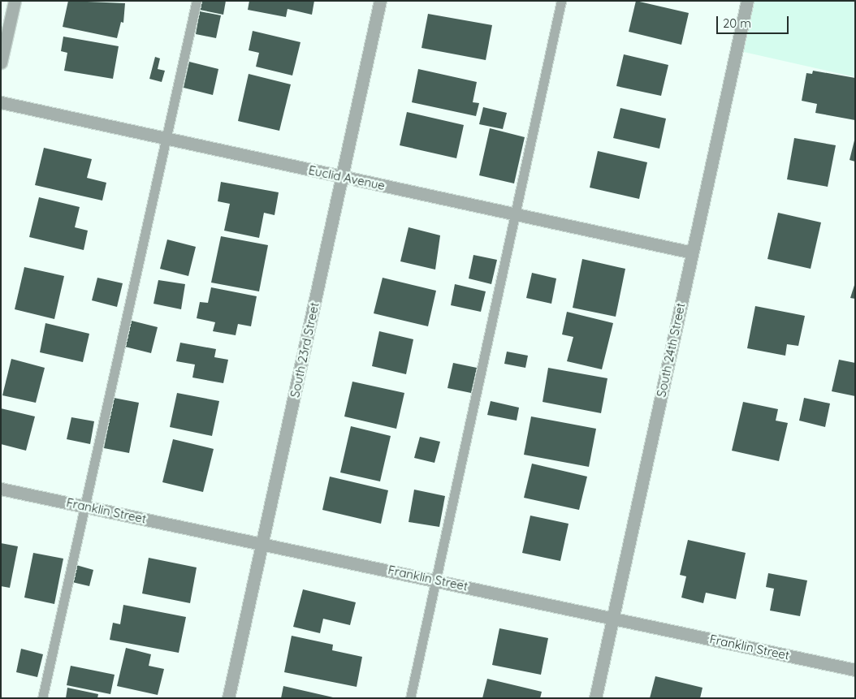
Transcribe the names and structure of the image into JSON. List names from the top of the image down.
{
  "streets": {
    "street": [
      "Euclid Avenue",
      "South 23rd Street",
      "South 24th Street",
      "Franklin Street"
    ]
  },
  "crossings": [
    ["Euclid Avenue", "South 23rd Street"],
    ["Euclid Avenue", "South 24th Street"],
    ["South 23rd Street", "Franklin Street"],
    ["South 24th Street", "Franklin Street"]
  ],
  "scale_bar": "20 m"
}
